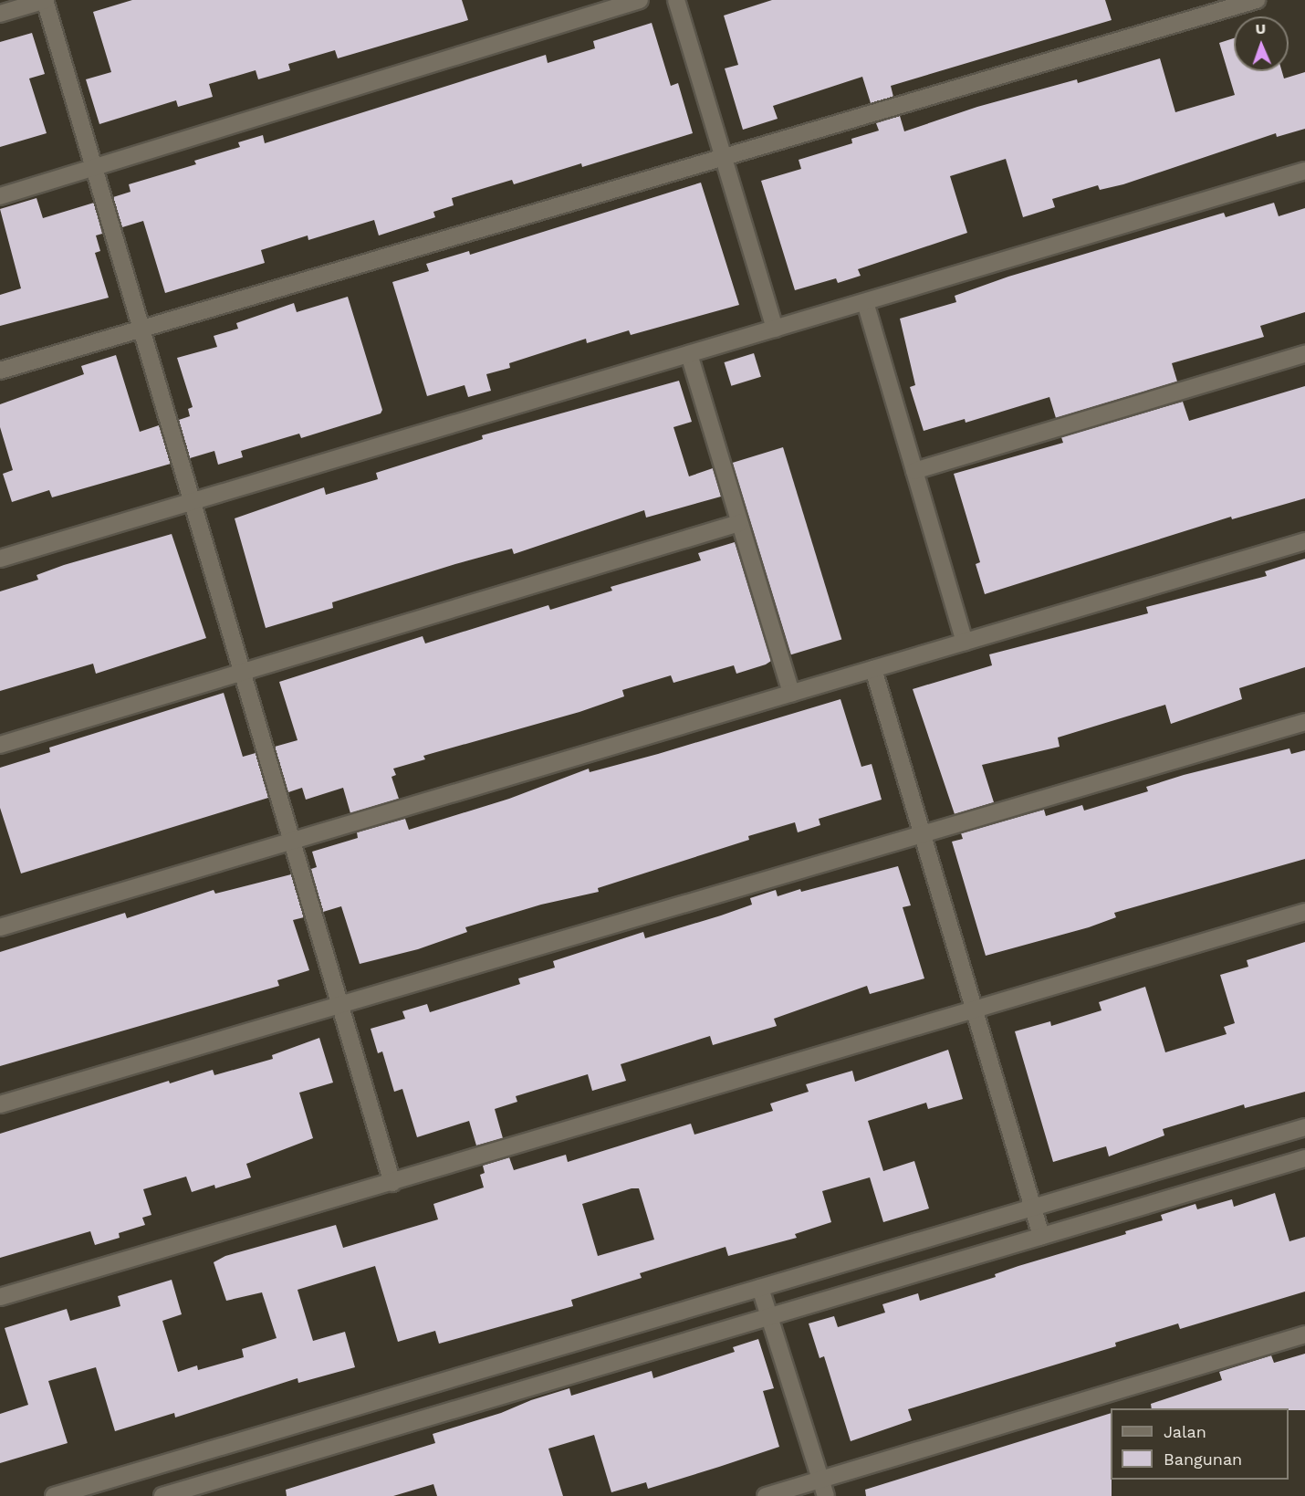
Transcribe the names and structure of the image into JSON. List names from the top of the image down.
{
  "legend": ["Jalan", "Bangunan"],
  "north": "top"
}
